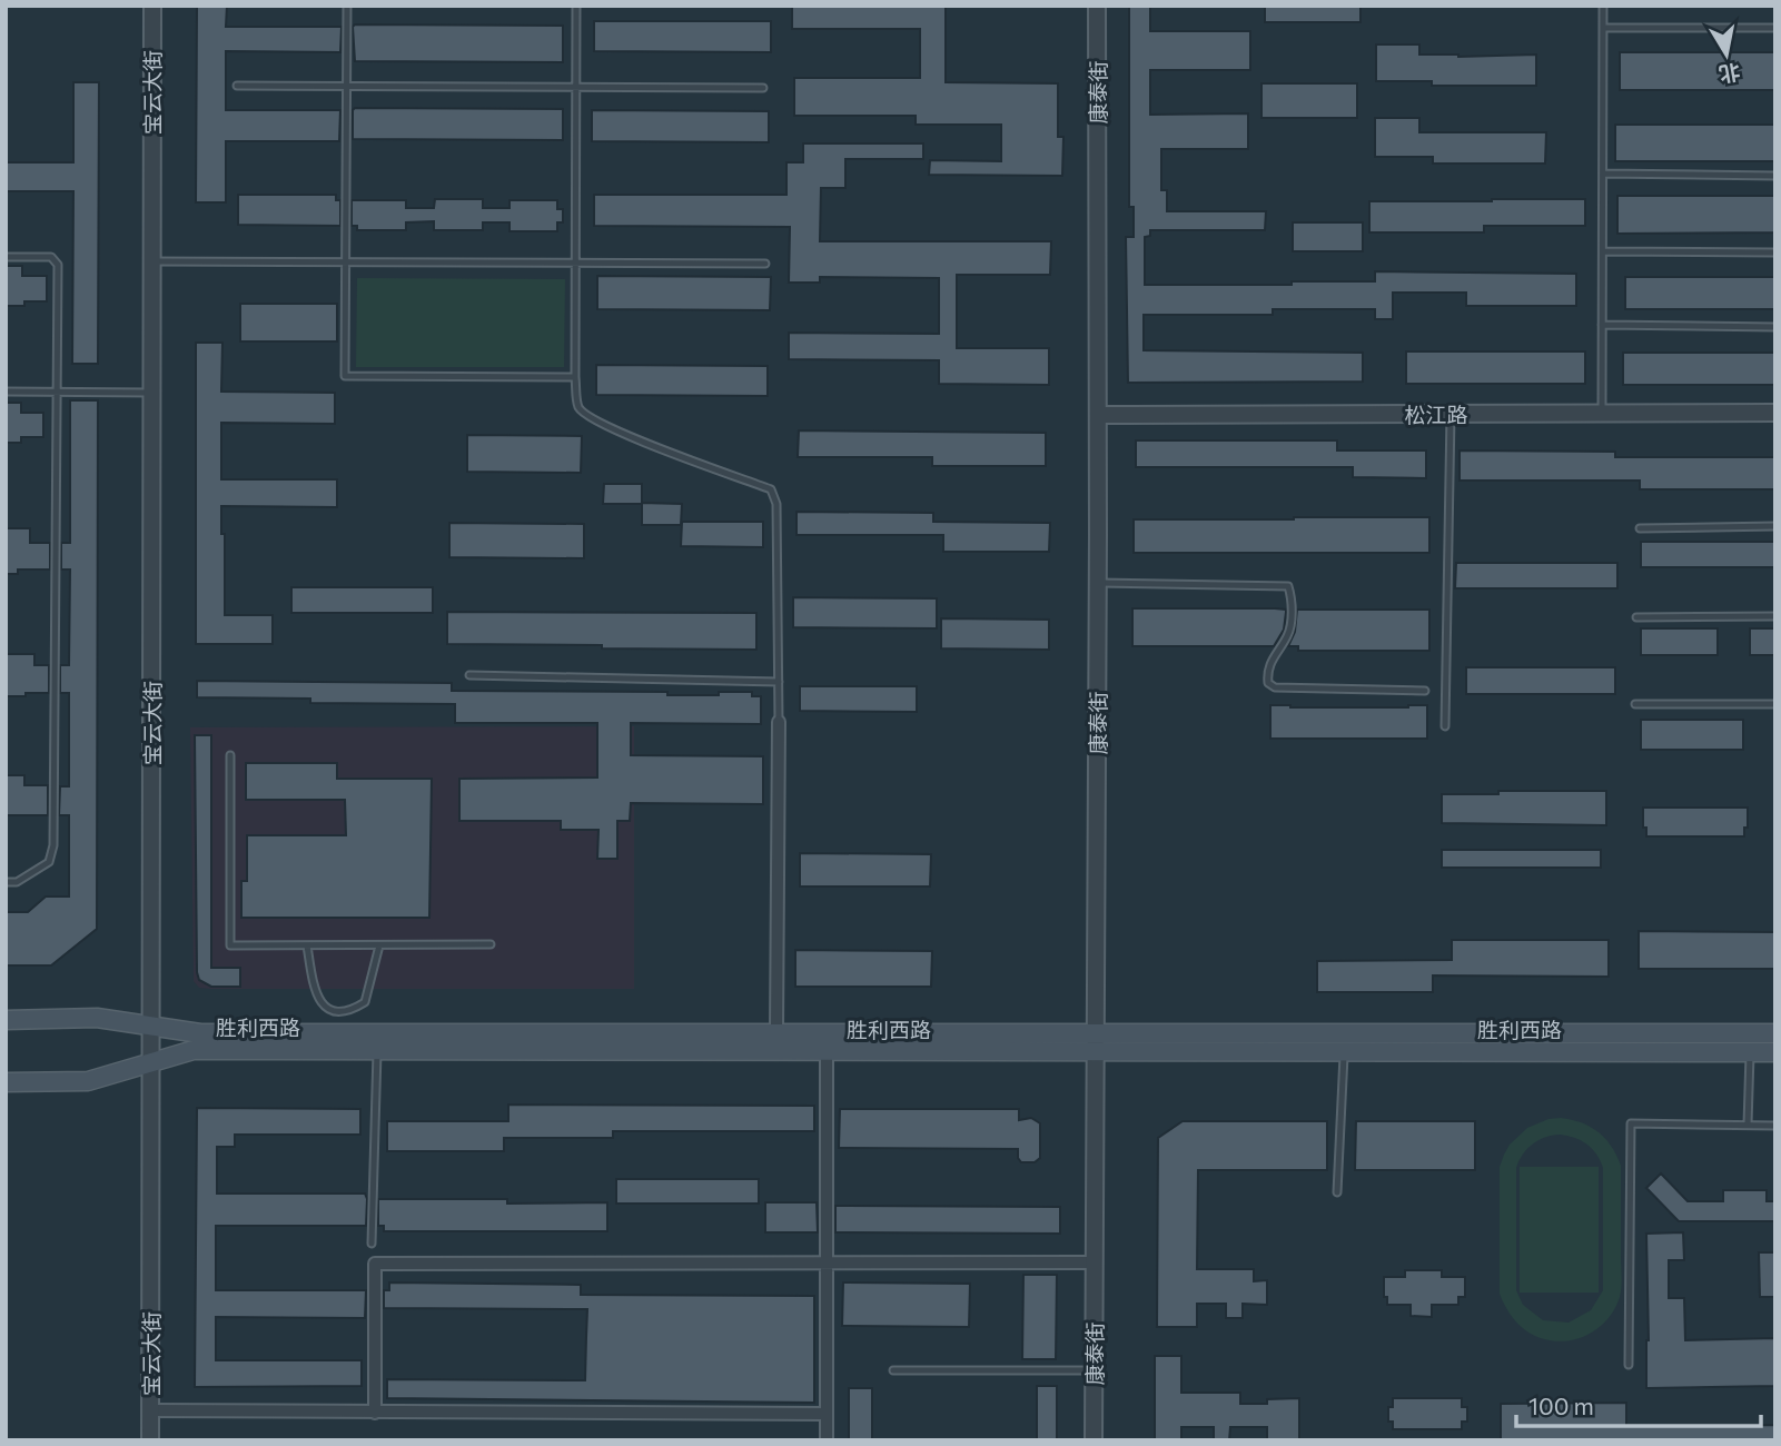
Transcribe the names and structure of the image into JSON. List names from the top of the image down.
{
  "streets": {
    "main road": ["胜利西路"],
    "street": ["宝云大街", "康泰街", "松江路"]
  },
  "crossings": [
    ["宝云大街", "胜利西路"],
    ["康泰街", "松江路"],
    ["康泰街", "胜利西路"]
  ],
  "scale_bar": "100 m",
  "north": "bottom"
}
